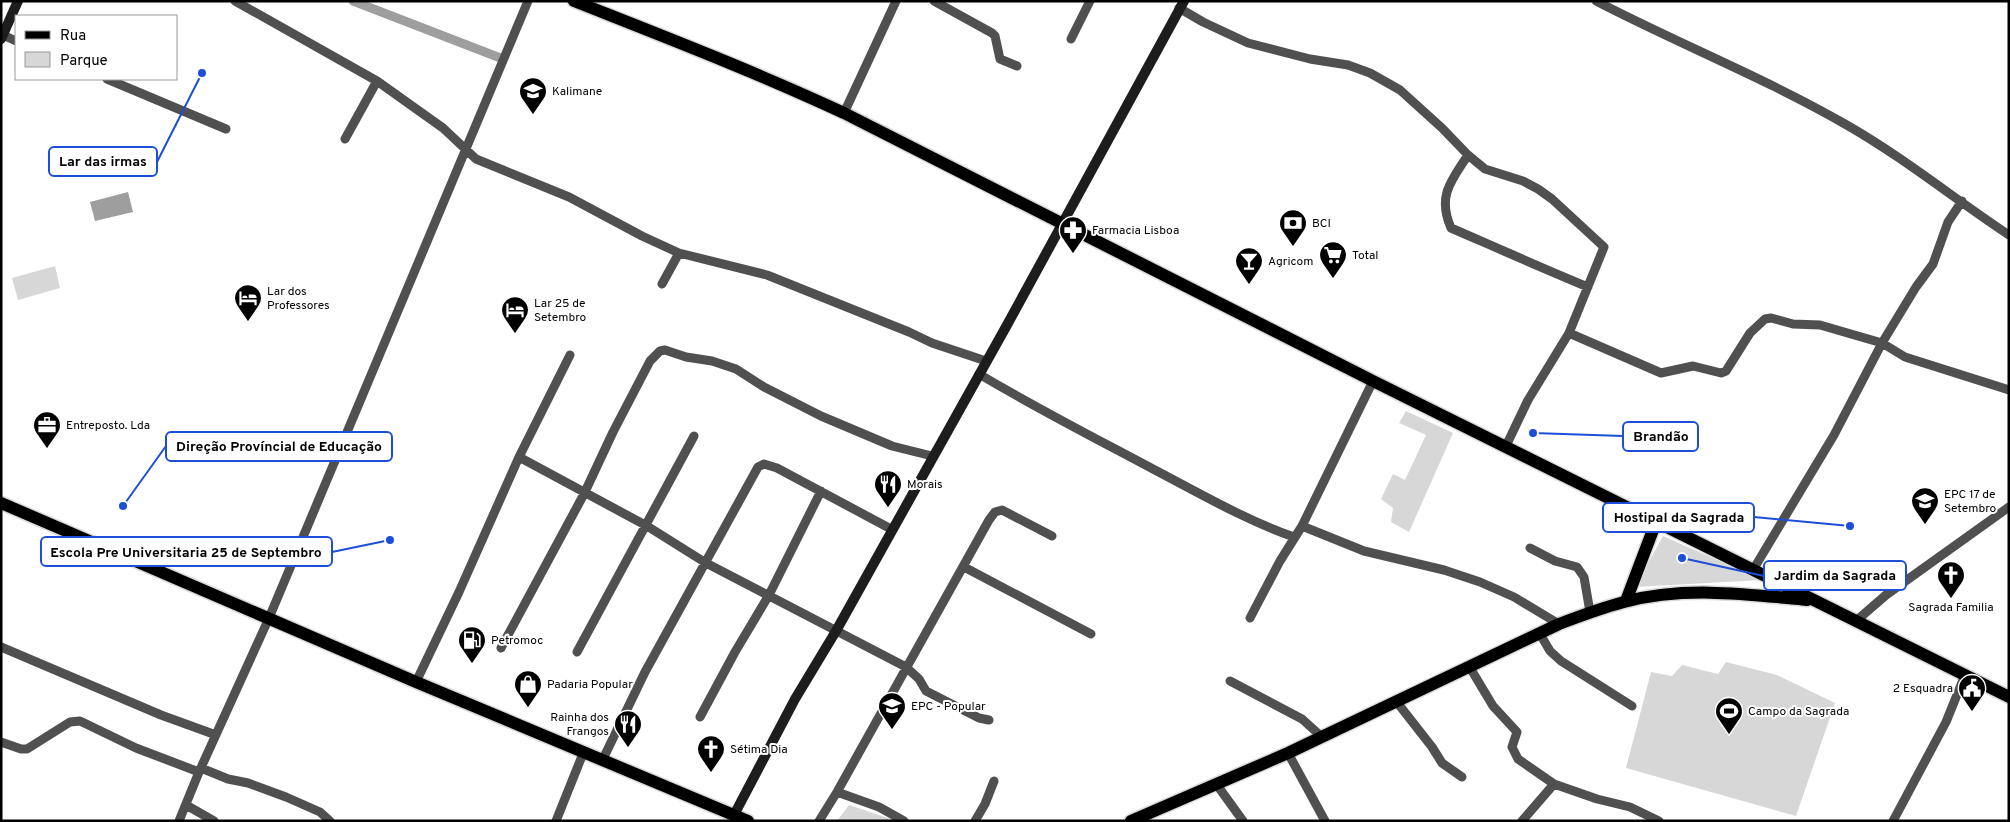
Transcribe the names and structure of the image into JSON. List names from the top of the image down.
{
  "places": {
    "other": [
      "Lar das irmas",
      "Brandão",
      "Direção Províncial de Educação",
      "Hostipal da Sagrada",
      "Escola Pre Universitaria 25 de Septembro",
      "Jardim da Sagrada"
    ],
    "school or university": ["Kalimane", "EPC 17 de Setembro", "EPC - Popular"],
    "bank": ["BCI"],
    "pharmacy": ["Farmacia Lisboa"],
    "supermarket": ["Total"],
    "bar": ["Agricom"],
    "hotel": ["Lar dos Professores", "Lar 25 de Setembro"],
    "office": ["Entreposto. Lda"],
    "restaurant": ["Morais", "Rainha dos Frangos"],
    "church": ["Sagrada Familia", "Sétima Dia"],
    "fuel station": ["Petromoc"],
    "shop": ["Padaria Popular"],
    "public building": ["2 Esquadra"],
    "sports": ["Campo da Sagrada"]
  },
  "legend": ["Rua", "Parque"]
}
